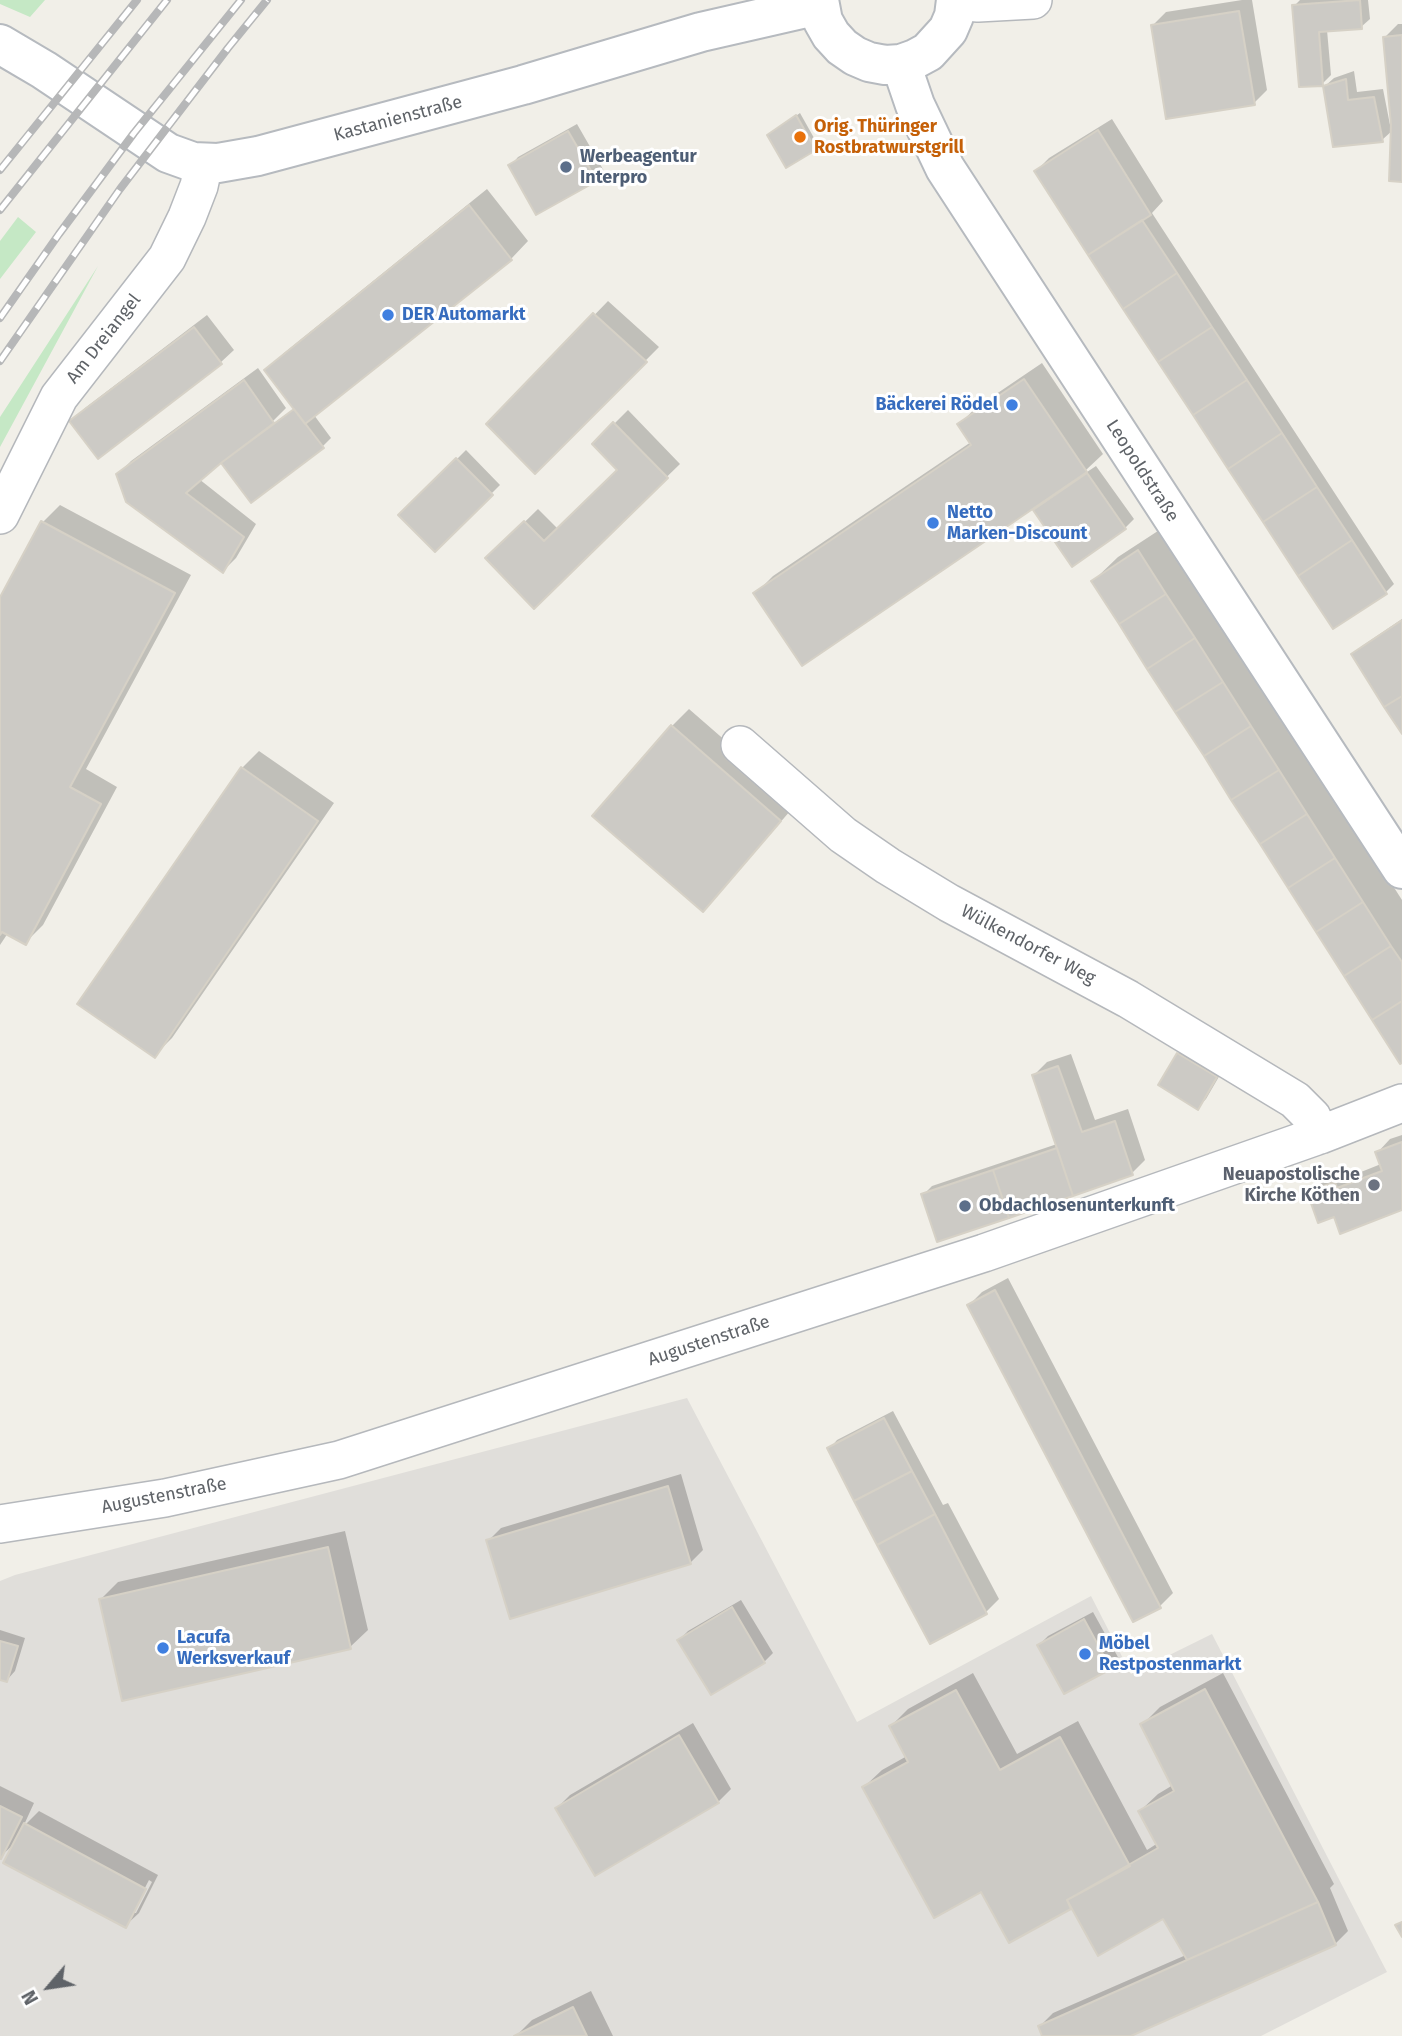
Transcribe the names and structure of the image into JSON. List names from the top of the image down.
{
  "streets": {
    "main road": ["Kastanienstraße", "Leopoldstraße"],
    "street": ["Am Dreiangel", "Wülkendorfer Weg", "Augustenstraße"]
  },
  "crossings": [
    ["Kastanienstraße", "Am Dreiangel"],
    ["Wülkendorfer Weg", "Augustenstraße"]
  ],
  "places": [
    "Orig. Thüringer Rostbratwurstgrill",
    "Werbeagentur Interpro",
    "DER Automarkt",
    "Bäckerei Rödel",
    "Netto Marken-Discount",
    "Neuapostolische Kirche Köthen",
    "Obdachlosenunterkunft",
    "Lacufa Werksverkauf",
    "Möbel Restpostenmarkt"
  ],
  "north": "bottom left"
}
